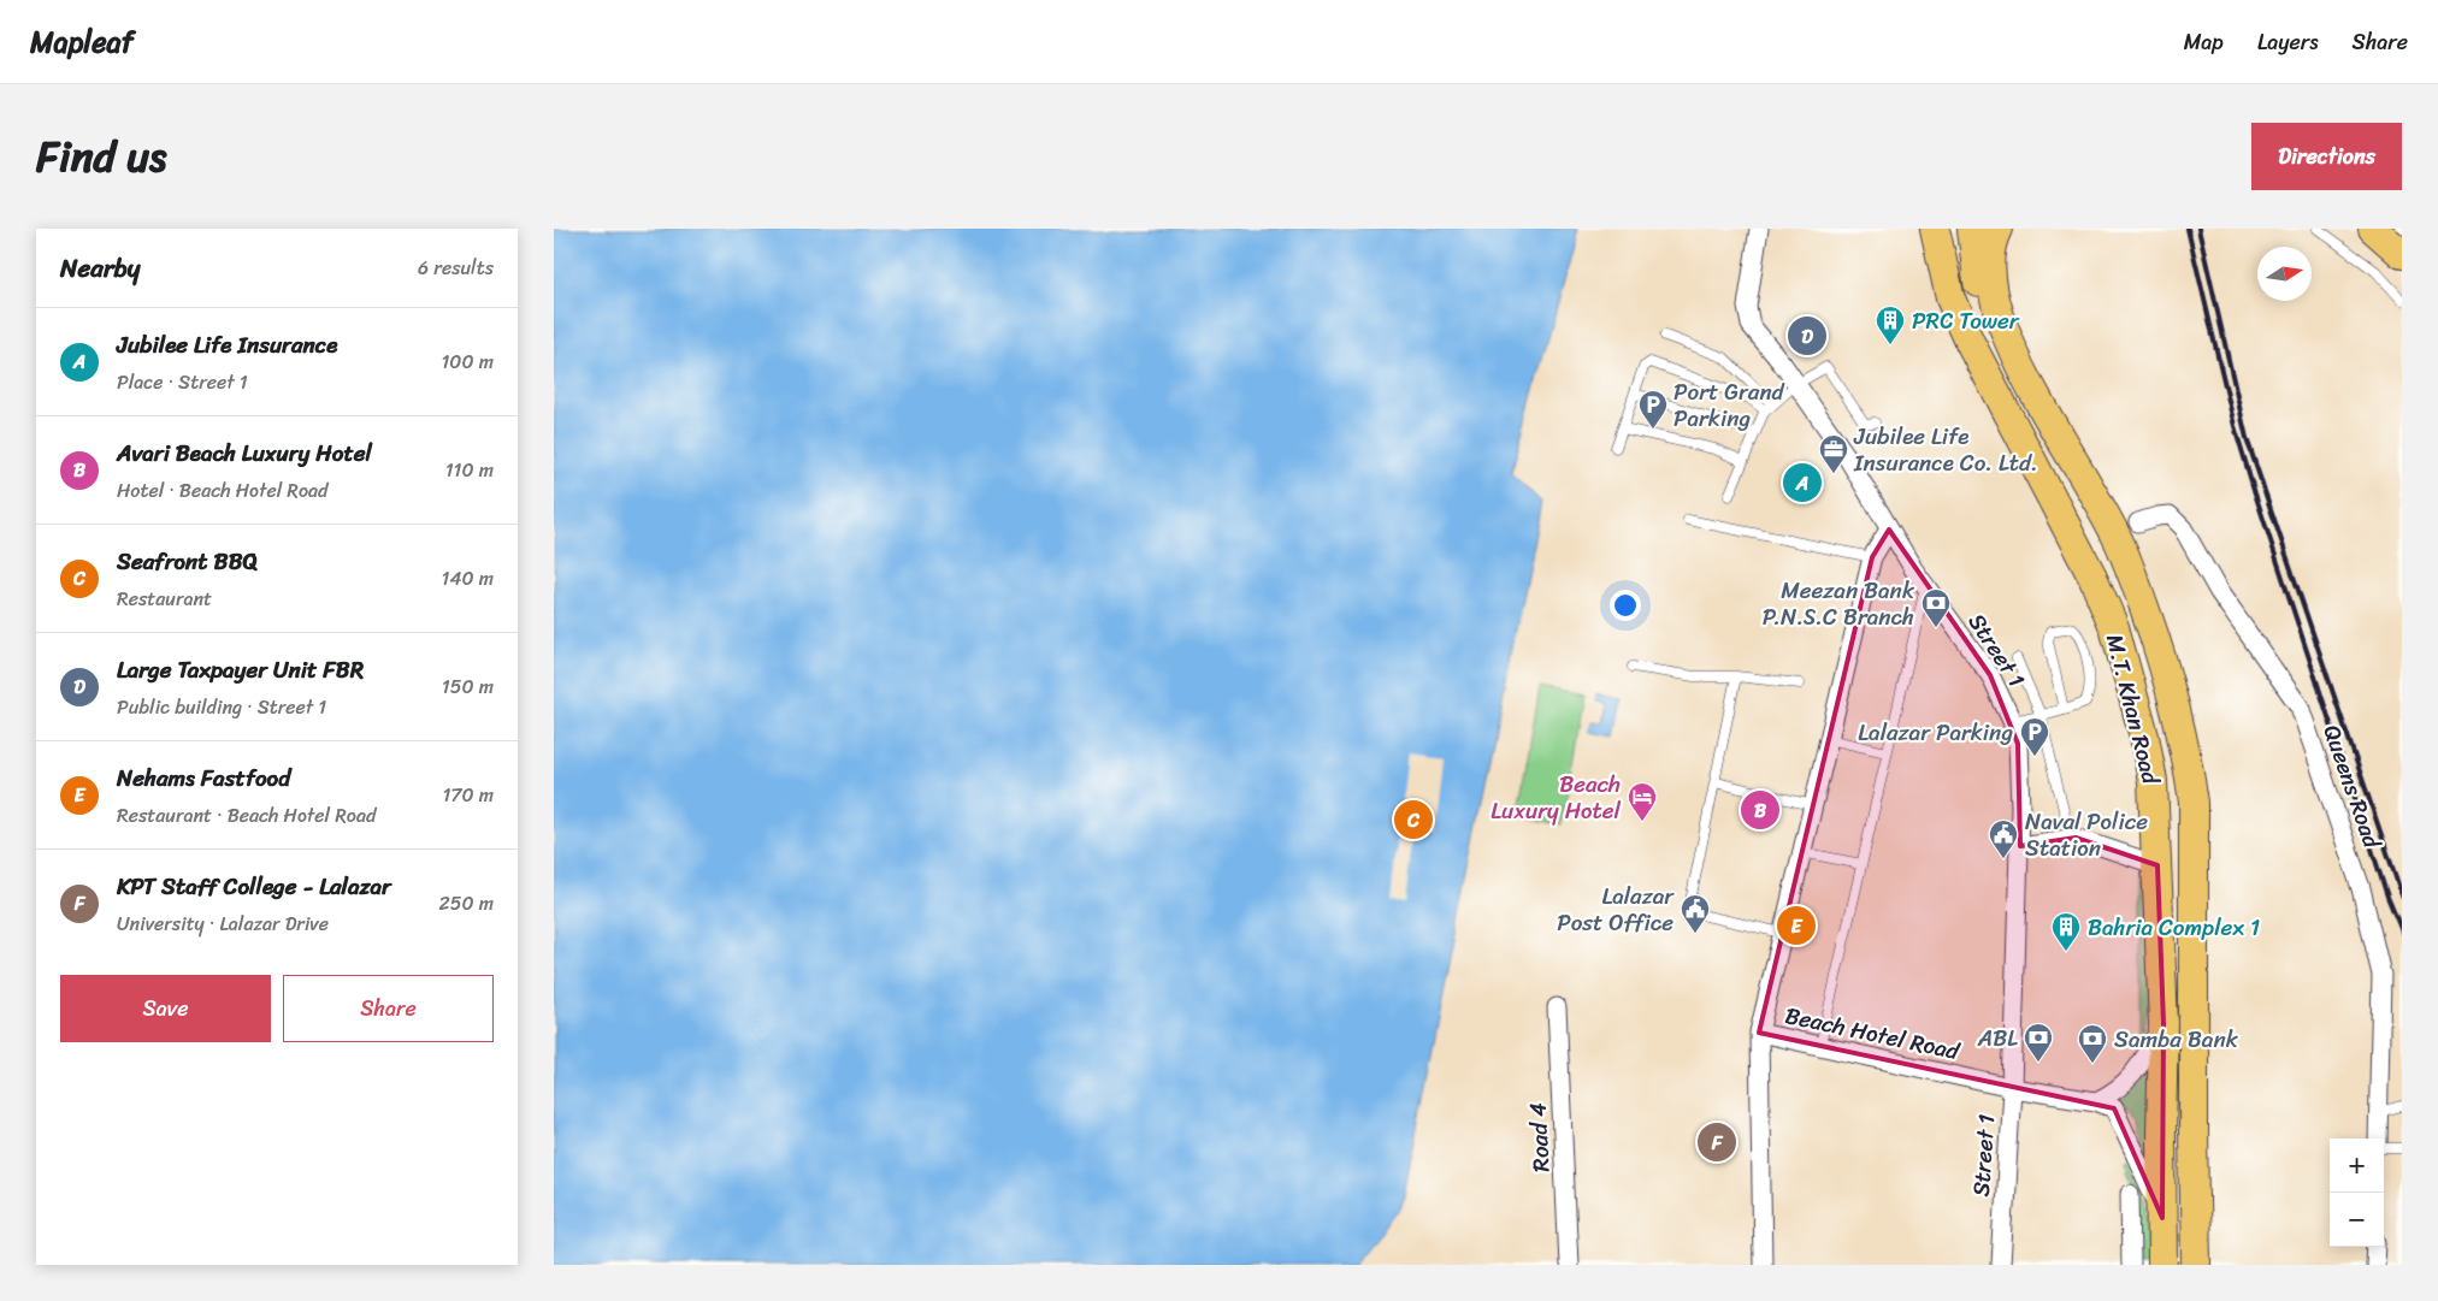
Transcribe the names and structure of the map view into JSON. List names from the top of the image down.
{
  "streets": {
    "highway": ["M.T. Khan Road"],
    "street": [
      "Street 1",
      "Queens Road",
      "Beach Hotel Road",
      "Road 4"
    ]
  },
  "crossings": [
    ["Street 1", "Beach Hotel Road"],
    ["M.T. Khan Road", "Beach Hotel Road"]
  ],
  "places": {
    "building": ["PRC Tower", "Bahria Complex 1"],
    "parking": ["Port Grand Parking", "Lalazar Parking"],
    "office": ["Jubilee Life Insurance Co. Ltd."],
    "bank": ["Meezan Bank P.N.S.C Branch", "ABL", "Samba Bank"],
    "hotel": ["Beach Luxury Hotel"],
    "public building": ["Naval Police Station", "Lalazar Post Office"]
  },
  "north": "right",
  "page": {
    "header": "Mapleaf",
    "nav": ["Map", "Layers", "Share"],
    "title": "Find us",
    "buttons": [
      "Directions",
      ["Save", "Share"]
    ],
    "heading": ["Nearby", "6 results"],
    "list": [
      {
        "mark": "A",
        "name": "Jubilee Life Insurance",
        "note": "Place · Street 1",
        "value": "100 m"
      },
      {
        "mark": "B",
        "name": "Avari Beach Luxury Hotel",
        "note": "Hotel · Beach Hotel Road",
        "value": "110 m"
      },
      {
        "mark": "C",
        "name": "Seafront BBQ",
        "note": "Restaurant",
        "value": "140 m"
      },
      {
        "mark": "D",
        "name": "Large Taxpayer Unit FBR",
        "note": "Public building · Street 1",
        "value": "150 m"
      },
      {
        "mark": "E",
        "name": "Nehams Fastfood",
        "note": "Restaurant · Beach Hotel Road",
        "value": "170 m"
      },
      {
        "mark": "F",
        "name": "KPT Staff College - Lalazar",
        "note": "University · Lalazar Drive",
        "value": "250 m"
      }
    ],
    "pins": [
      "D",
      "A",
      "B",
      "C",
      "E",
      "F"
    ],
    "map_buttons": ["+", "−"]
  }
}
